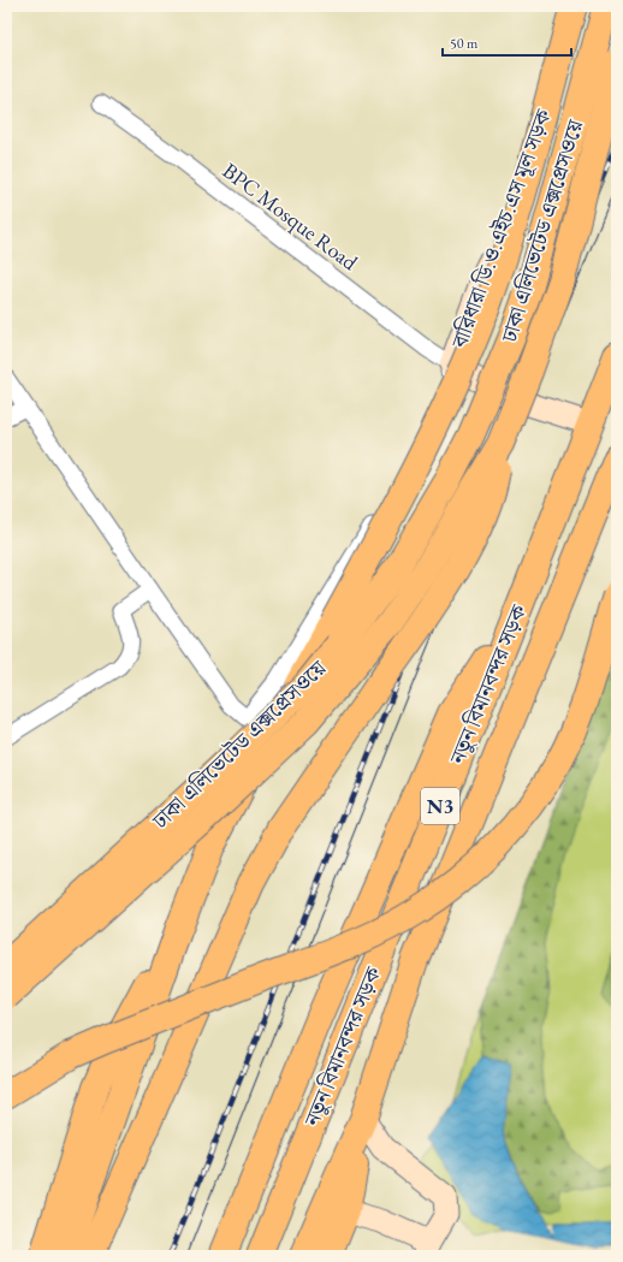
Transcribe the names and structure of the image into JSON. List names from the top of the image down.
{
  "streets": {
    "highway": ["ঢাকা এলিভেটেড এক্সপ্রেসওয়ে", "নতুন বিমানবন্দর সড়ক", "N3"],
    "street": ["BPC Mosque Road", "বারিধারা ডি.ও.এইচ.এস মূল সড়ক"]
  },
  "crossings": [
    ["BPC Mosque Road", "বারিধারা ডি.ও.এইচ.এস মূল সড়ক"],
    ["বারিধারা ডি.ও.এইচ.এস মূল সড়ক", "নতুন বিমানবন্দর সড়ক"]
  ],
  "scale_bar": "50 m"
}
